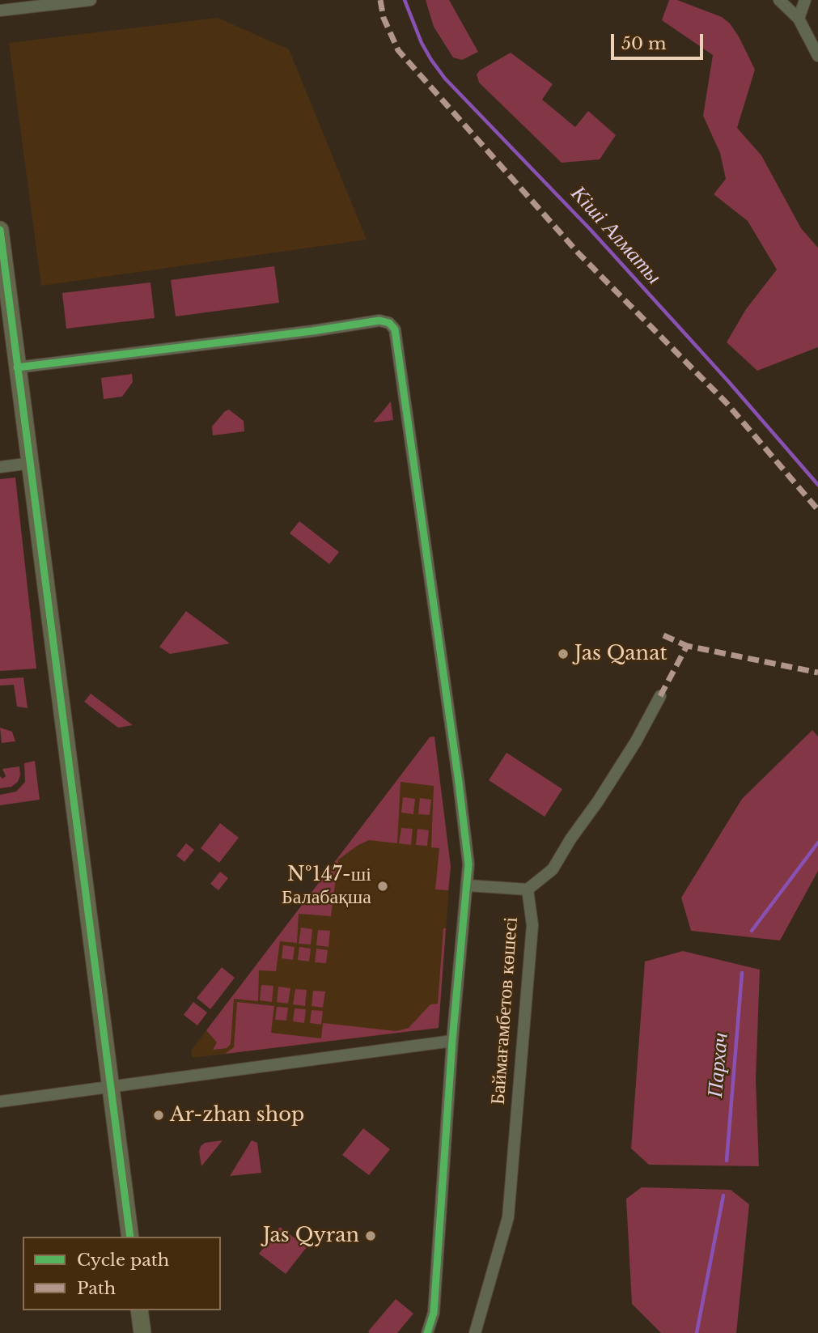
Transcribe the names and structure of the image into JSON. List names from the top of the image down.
{
  "streets": {
    "street": ["Баймағамбетов көшесі"]
  },
  "water": ["Кіші Алматы", "Пархач"],
  "places": [
    "Jas Qanat",
    "№147-ші Балабақша",
    "Ar-zhan shop",
    "Jas Qyran"
  ],
  "legend": ["Cycle path", "Path"],
  "scale_bar": "50 m"
}
